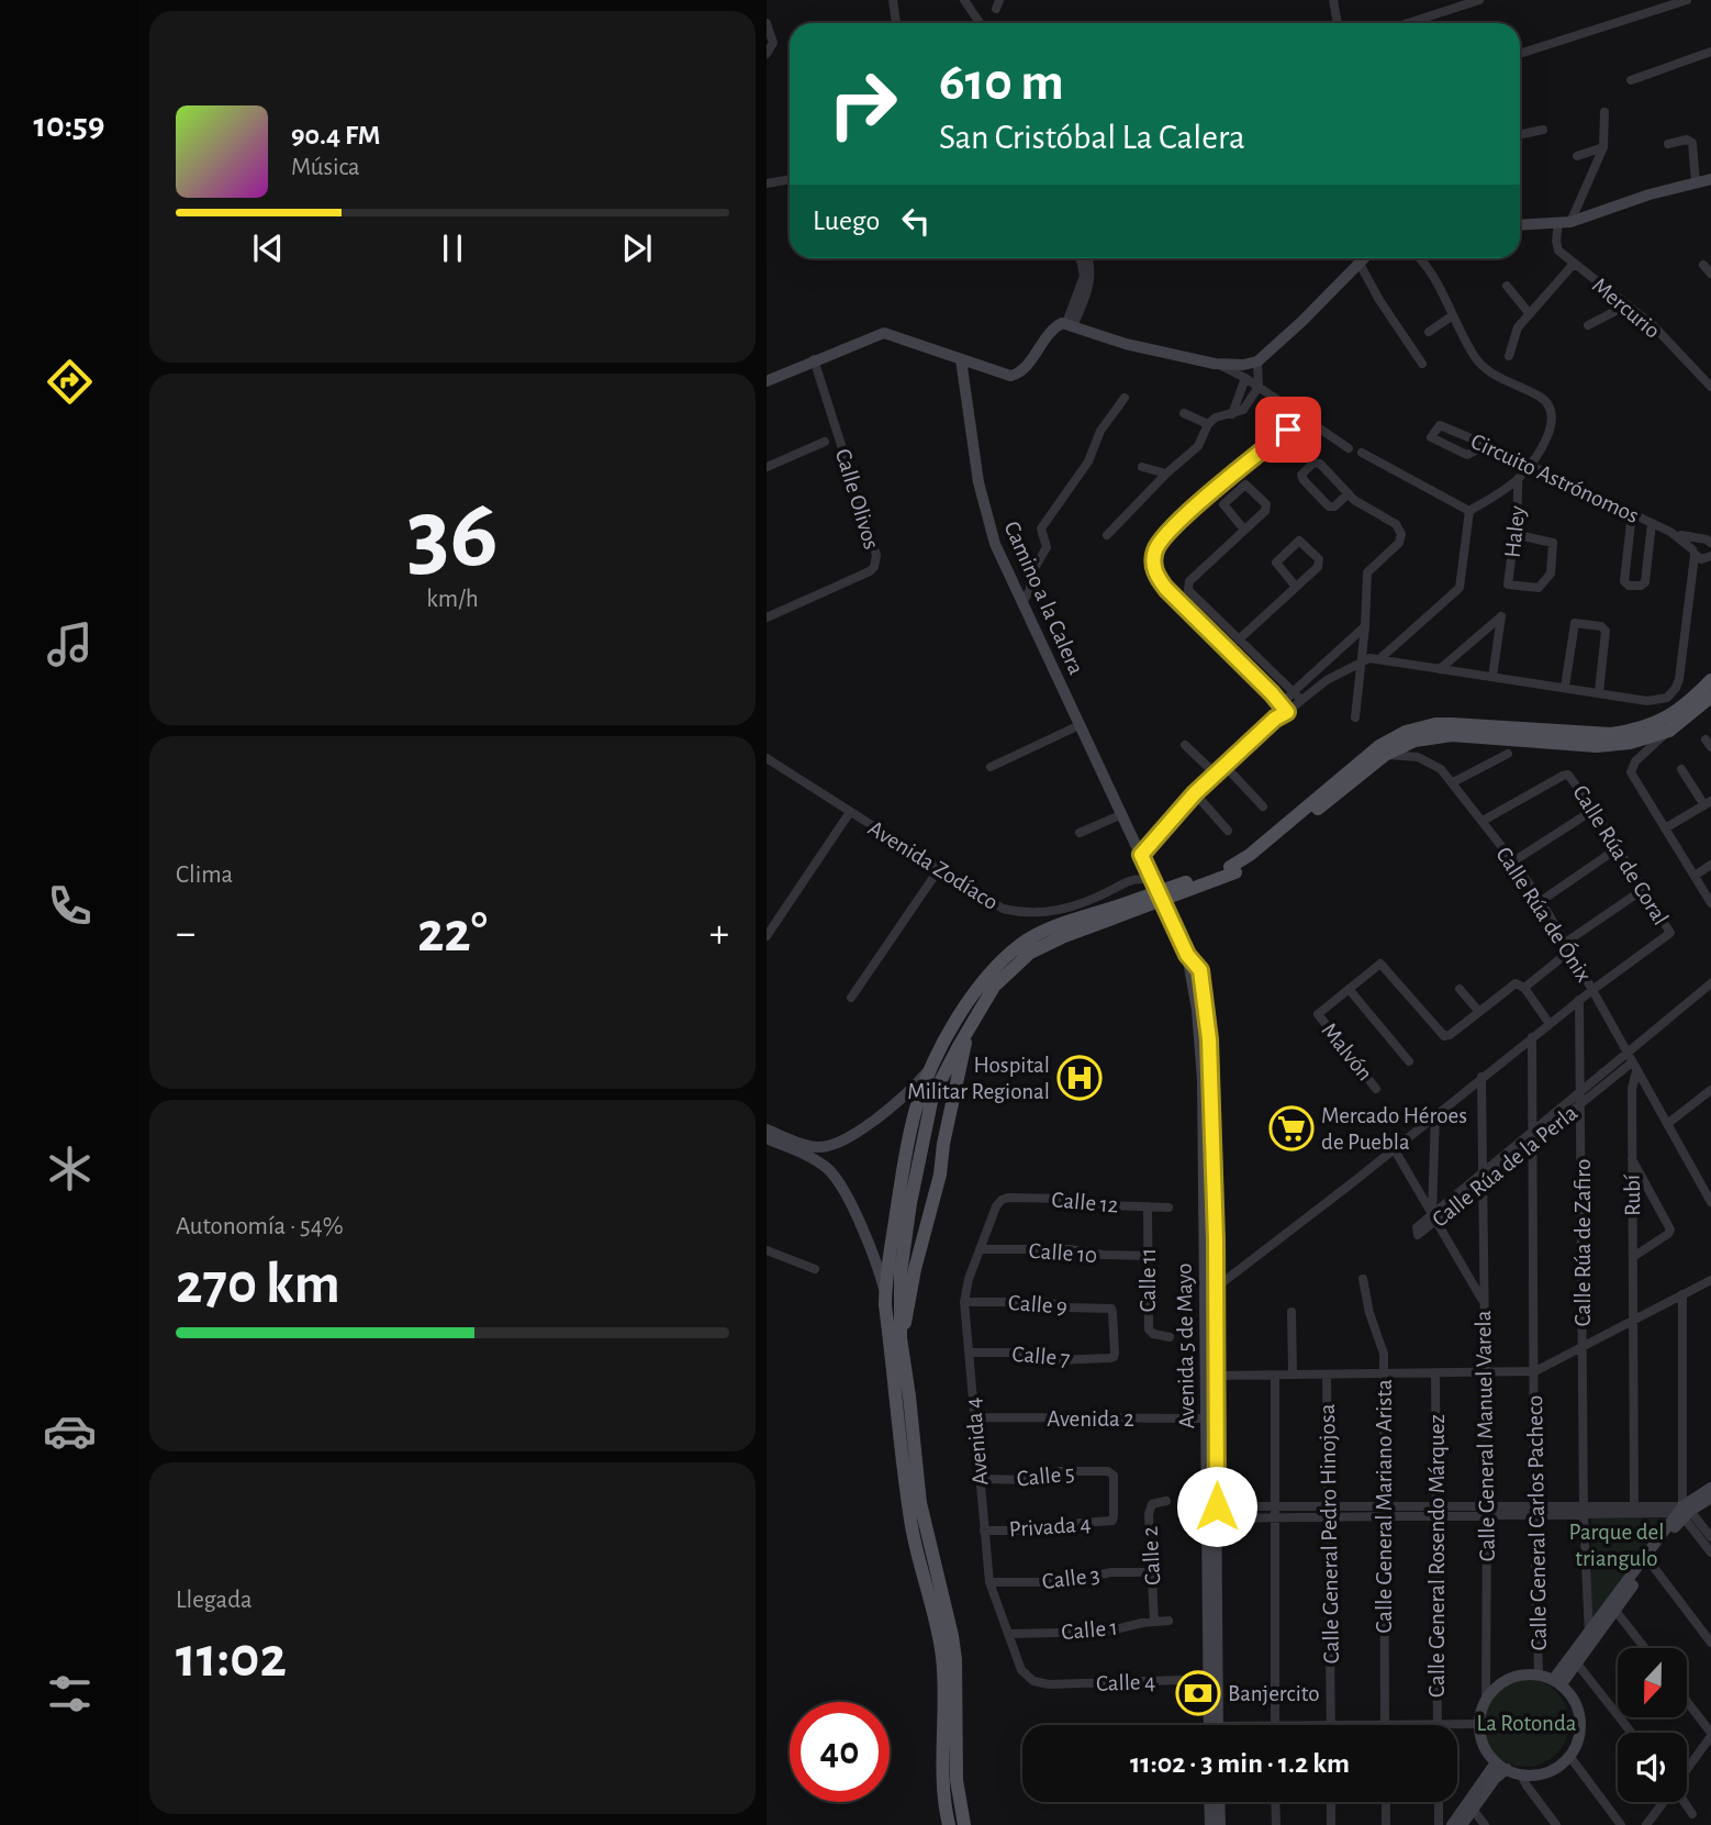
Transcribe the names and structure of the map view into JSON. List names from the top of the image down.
{
  "streets": {
    "street": [
      "Mercurio",
      "Circuito Astrónomos",
      "Calle Olivos",
      "Haley",
      "Camino a la Calera",
      "Calle Rúa de Coral",
      "Avenida Zodíaco",
      "Calle Rúa de Ónix",
      "Malvón",
      "Calle Rúa de la Perla",
      "Rubí",
      "Calle 12",
      "Calle Rúa de Zafiro",
      "Calle 10",
      "Calle 11",
      "Calle 9",
      "Avenida 5 de Mayo",
      "Calle 7",
      "Avenida 2",
      "Calle General Manuel Varela",
      "Avenida 4",
      "Calle 5",
      "Calle General Mariano Arista",
      "Calle General Carlos Pacheco",
      "Privada 4",
      "Calle General Pedro Hinojosa",
      "Calle 2",
      "Calle General Rosendo Márquez",
      "Calle 3",
      "Calle 1",
      "Calle 4"
    ]
  },
  "crossings": [
    ["Camino a la Calera", "Avenida Zodíaco"],
    ["Camino a la Calera", "Avenida 5 de Mayo"],
    ["Calle Rúa de Coral", "Calle Rúa de Ónix"],
    ["Avenida Zodíaco", "Avenida 5 de Mayo"],
    ["Calle Rúa de Ónix", "Calle Rúa de la Perla"],
    ["Calle Rúa de Ónix", "Rubí"],
    ["Calle Rúa de la Perla", "Rubí"],
    ["Calle Rúa de la Perla", "Calle Rúa de Zafiro"],
    ["Calle Rúa de la Perla", "Calle General Manuel Varela"],
    ["Calle Rúa de la Perla", "Calle General Carlos Pacheco"],
    ["Calle 12", "Calle 11"],
    ["Calle 12", "Avenida 4"],
    ["Calle 10", "Calle 11"],
    ["Calle 10", "Avenida 4"],
    ["Calle 9", "Calle 7"],
    ["Calle 9", "Avenida 4"],
    ["Avenida 5 de Mayo", "Avenida 2"],
    ["Avenida 5 de Mayo", "Calle 4"],
    ["Calle 7", "Avenida 4"],
    ["Avenida 2", "Avenida 4"],
    ["Calle General Manuel Varela", "Calle General Carlos Pacheco"],
    ["Avenida 4", "Calle 5"],
    ["Avenida 4", "Privada 4"],
    ["Avenida 4", "Calle 3"],
    ["Avenida 4", "Calle 1"],
    ["Avenida 4", "Calle 4"],
    ["Calle 5", "Privada 4"],
    ["Calle 2", "Calle 3"],
    ["Calle 2", "Calle 1"]
  ],
  "parks": ["Parque del triangulo", "La Rotonda"],
  "places": {
    "hospital": ["Hospital Militar Regional"],
    "supermarket": ["Mercado Héroes de Puebla"],
    "bank": ["Banjercito"]
  },
  "north": "bottom",
  "page": {
    "tabs": "10:59",
    "turn": ["610 m", "San Cristóbal La Calera"],
    "song": ["90.4 FM", "Música"],
    "then": "Luego",
    "tile": [
      ["36", "km/h"],
      "Clima",
      ["Autonomía · 54%", "270 km"],
      ["Llegada", "11:02"]
    ],
    "heat": ["−", "22°", "+"],
    "limit": "40",
    "trip": "11:02 · 3 min · 1.2 km"
  }
}
